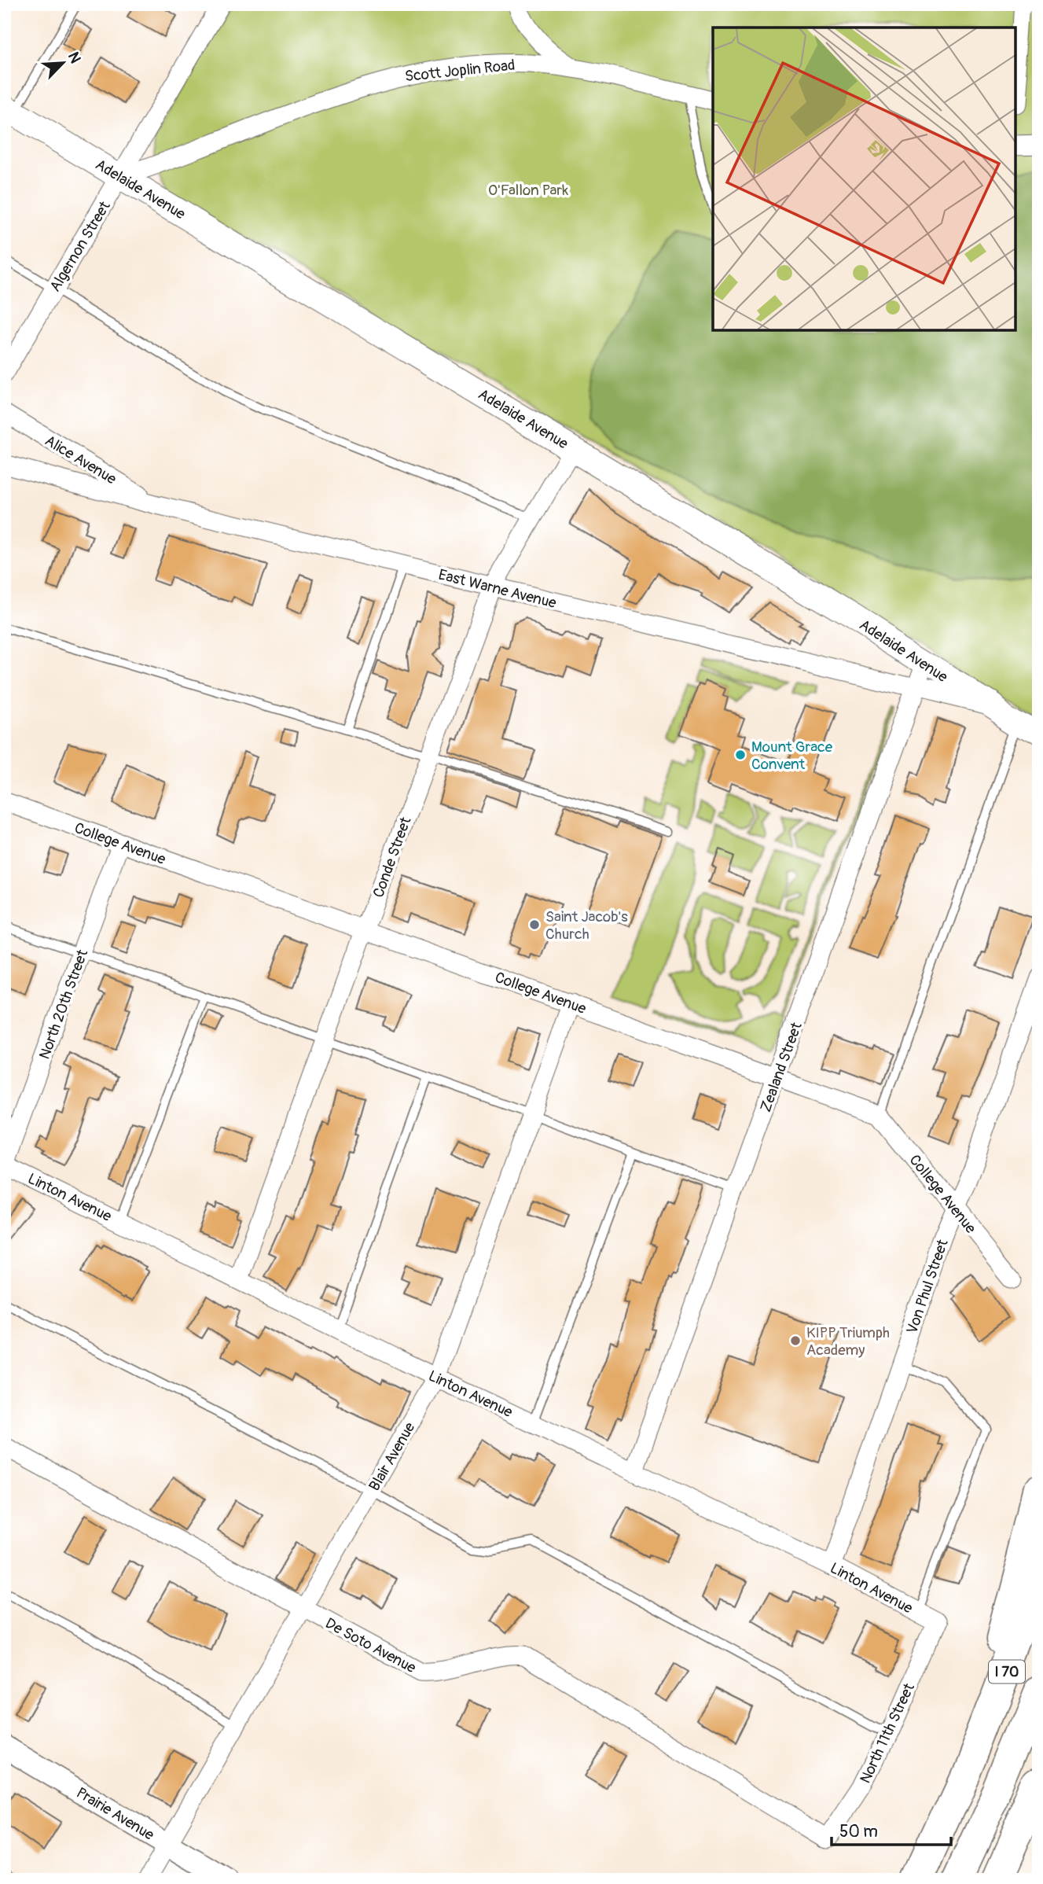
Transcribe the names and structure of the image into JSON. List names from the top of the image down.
{
  "streets": {
    "highway": ["I 70"],
    "main road": ["Adelaide Avenue"],
    "street": [
      "Scott Joplin Road",
      "Algernon Street",
      "Alice Avenue",
      "East Warne Avenue",
      "College Avenue",
      "Conde Street",
      "North 20th Street",
      "Zealand Street",
      "Linton Avenue",
      "Von Phul Street",
      "Blair Avenue",
      "De Soto Avenue",
      "North 11th Street",
      "Prairie Avenue"
    ]
  },
  "crossings": [
    ["Scott Joplin Road", "Adelaide Avenue"],
    ["Scott Joplin Road", "Algernon Street"],
    ["Adelaide Avenue", "Algernon Street"],
    ["Adelaide Avenue", "East Warne Avenue"],
    ["Adelaide Avenue", "Conde Street"],
    ["Adelaide Avenue", "Zealand Street"],
    ["Alice Avenue", "East Warne Avenue"],
    ["East Warne Avenue", "Conde Street"],
    ["East Warne Avenue", "Zealand Street"],
    ["College Avenue", "Conde Street"],
    ["College Avenue", "North 20th Street"],
    ["College Avenue", "Zealand Street"],
    ["College Avenue", "Von Phul Street"],
    ["College Avenue", "Blair Avenue"],
    ["Conde Street", "Linton Avenue"],
    ["North 20th Street", "Linton Avenue"],
    ["Zealand Street", "Linton Avenue"],
    ["Linton Avenue", "Von Phul Street"],
    ["Linton Avenue", "Blair Avenue"],
    ["Linton Avenue", "North 11th Street"],
    ["Blair Avenue", "De Soto Avenue"],
    ["Blair Avenue", "Prairie Avenue"],
    ["De Soto Avenue", "North 11th Street"]
  ],
  "parks": ["O'Fallon Park"],
  "places": ["Mount Grace Convent", "Saint Jacob's Church", "KIPP Triumph Academy"],
  "scale_bar": "50 m",
  "north": "top right"
}
